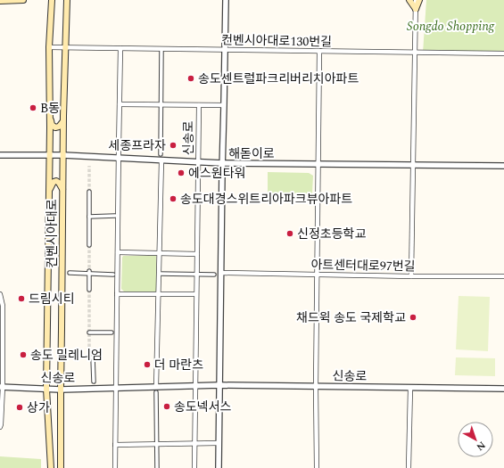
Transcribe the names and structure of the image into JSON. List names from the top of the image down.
{
  "streets": {
    "main road": ["컨벤시아대로"],
    "street": [
      "컨벤시아대로130번길",
      "신송로",
      "해돋이로",
      "아트센터대로97번길"
    ]
  },
  "crossings": [
    ["컨벤시아대로130번길", "컨벤시아대로"],
    ["신송로", "해돋이로"],
    ["신송로", "컨벤시아대로"],
    ["해돋이로", "컨벤시아대로"]
  ],
  "parks": ["Songdo Shopping"],
  "places": [
    "송도센트럴파크리버리치아파트",
    "B동",
    "세종프라자",
    "에스원타워",
    "송도대경스위트리아파크뷰아파트",
    "신정초등학교",
    "드림시티",
    "채드윅 송도 국제학교",
    "송도 밀레니엄",
    "더 마란츠",
    "송도넥서스",
    "상가"
  ],
  "north": "bottom right"
}
